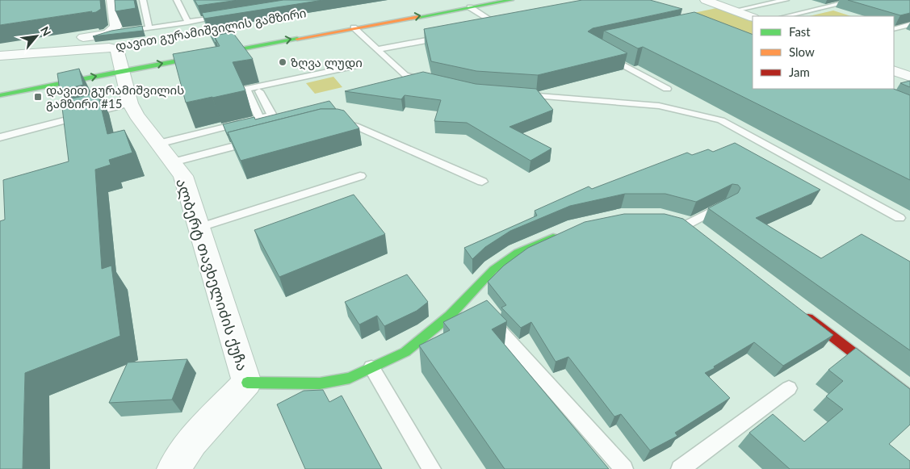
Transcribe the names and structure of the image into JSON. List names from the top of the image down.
{
  "streets": {
    "main road": ["დავით გურამიშვილის გამზირი"],
    "street": ["ალბერტ თავხელიძის ქუჩა"]
  },
  "crossings": [
    ["დავით გურამიშვილის გამზირი", "ალბერტ თავხელიძის ქუჩა"]
  ],
  "one_way": ["დავით გურამიშვილის გამზირი"],
  "places": {
    "other": ["ზღვა ლუდი"],
    "transit": ["დავით გურამიშვილის გამზირი #15"]
  },
  "legend": ["Fast", "Slow", "Jam"],
  "north": "top right"
}
